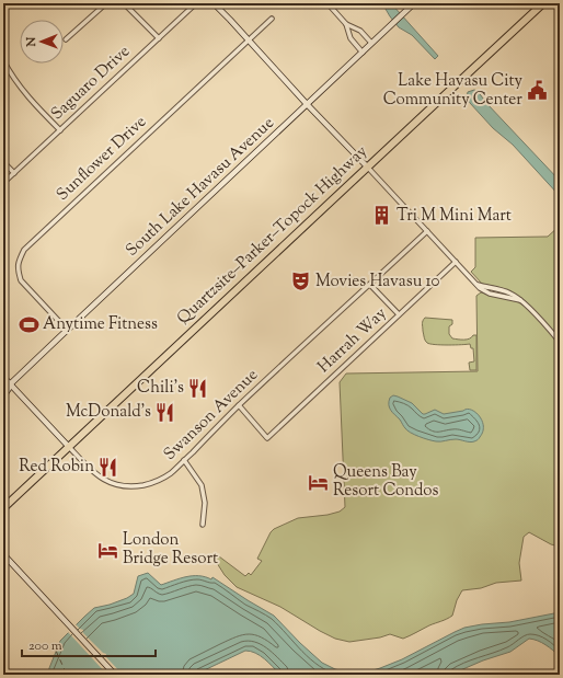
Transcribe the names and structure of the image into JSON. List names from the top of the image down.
{
  "streets": {
    "highway": ["Quartzsite–Parker–Topock Highway"],
    "main road": ["South Lake Havasu Avenue", "Swanson Avenue"],
    "street": ["Saguaro Drive", "Sunflower Drive", "Harrah Way"]
  },
  "crossings": [
    ["Sunflower Drive", "South Lake Havasu Avenue"],
    ["South Lake Havasu Avenue", "Swanson Avenue"],
    ["Quartzsite–Parker–Topock Highway", "Swanson Avenue"],
    ["Harrah Way", "Swanson Avenue"]
  ],
  "places": {
    "public building": ["Lake Havasu City Community Center"],
    "building": ["Tri M Mini Mart"],
    "theatre": ["Movies Havasu 10"],
    "sports": ["Anytime Fitness"],
    "restaurant": ["Chili's", "McDonald's", "Red Robin"],
    "hotel": ["Queens Bay Resort Condos", "London Bridge Resort"]
  },
  "scale_bar": "200 m",
  "north": "left"
}
